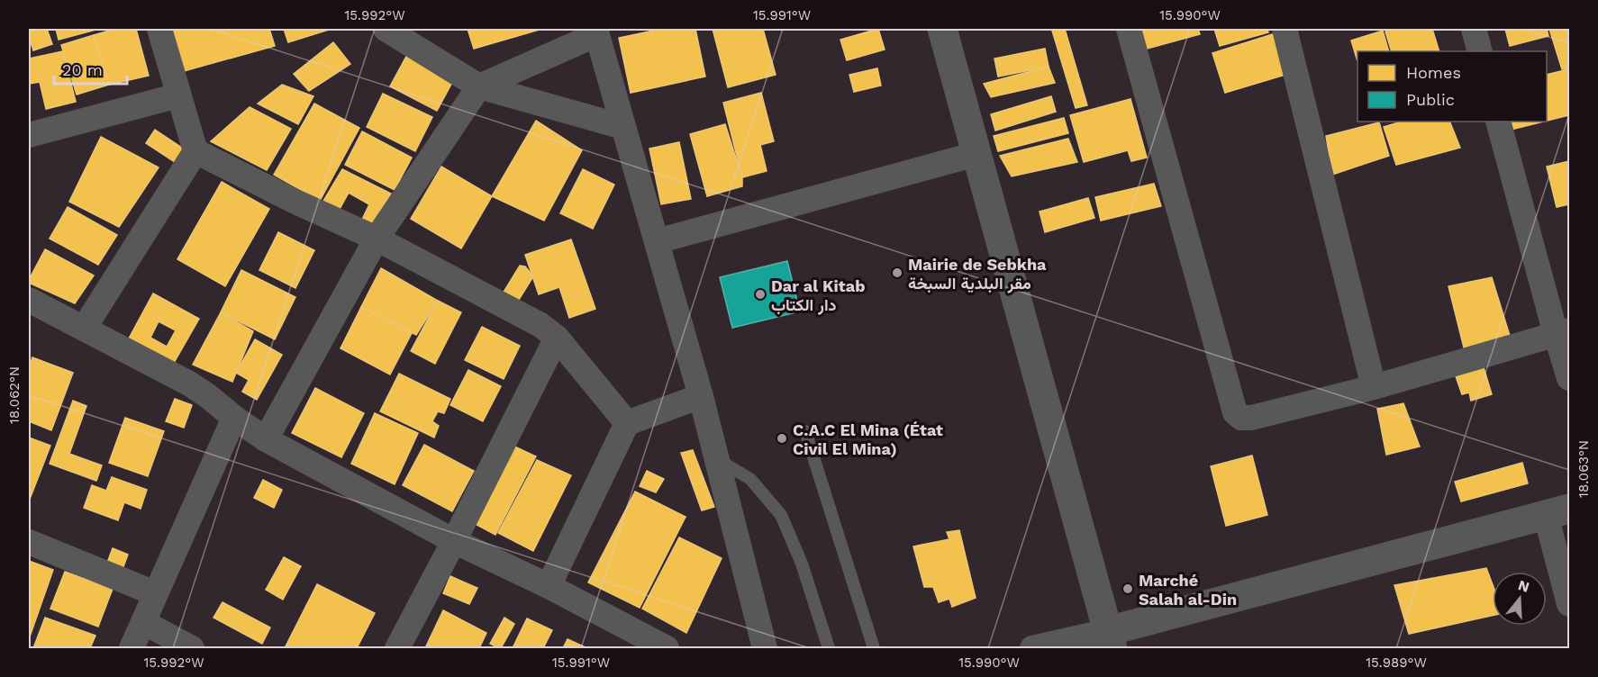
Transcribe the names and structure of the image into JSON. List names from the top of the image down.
{
  "places": [
    "Mairie de Sebkha مقر البلدية السبخة",
    "Dar al Kitab دار الكتاب",
    "C.A.C El Mina (État Civil El Mina)",
    "Marché Salah al-Din"
  ],
  "legend": ["Homes", "Public"],
  "scale_bar": "20 m",
  "north": "top",
  "coordinates": [
    "15.992°W",
    "15.991°W",
    "15.990°W",
    "18.062°N",
    "18.063°N",
    "15.989°W"
  ]
}
